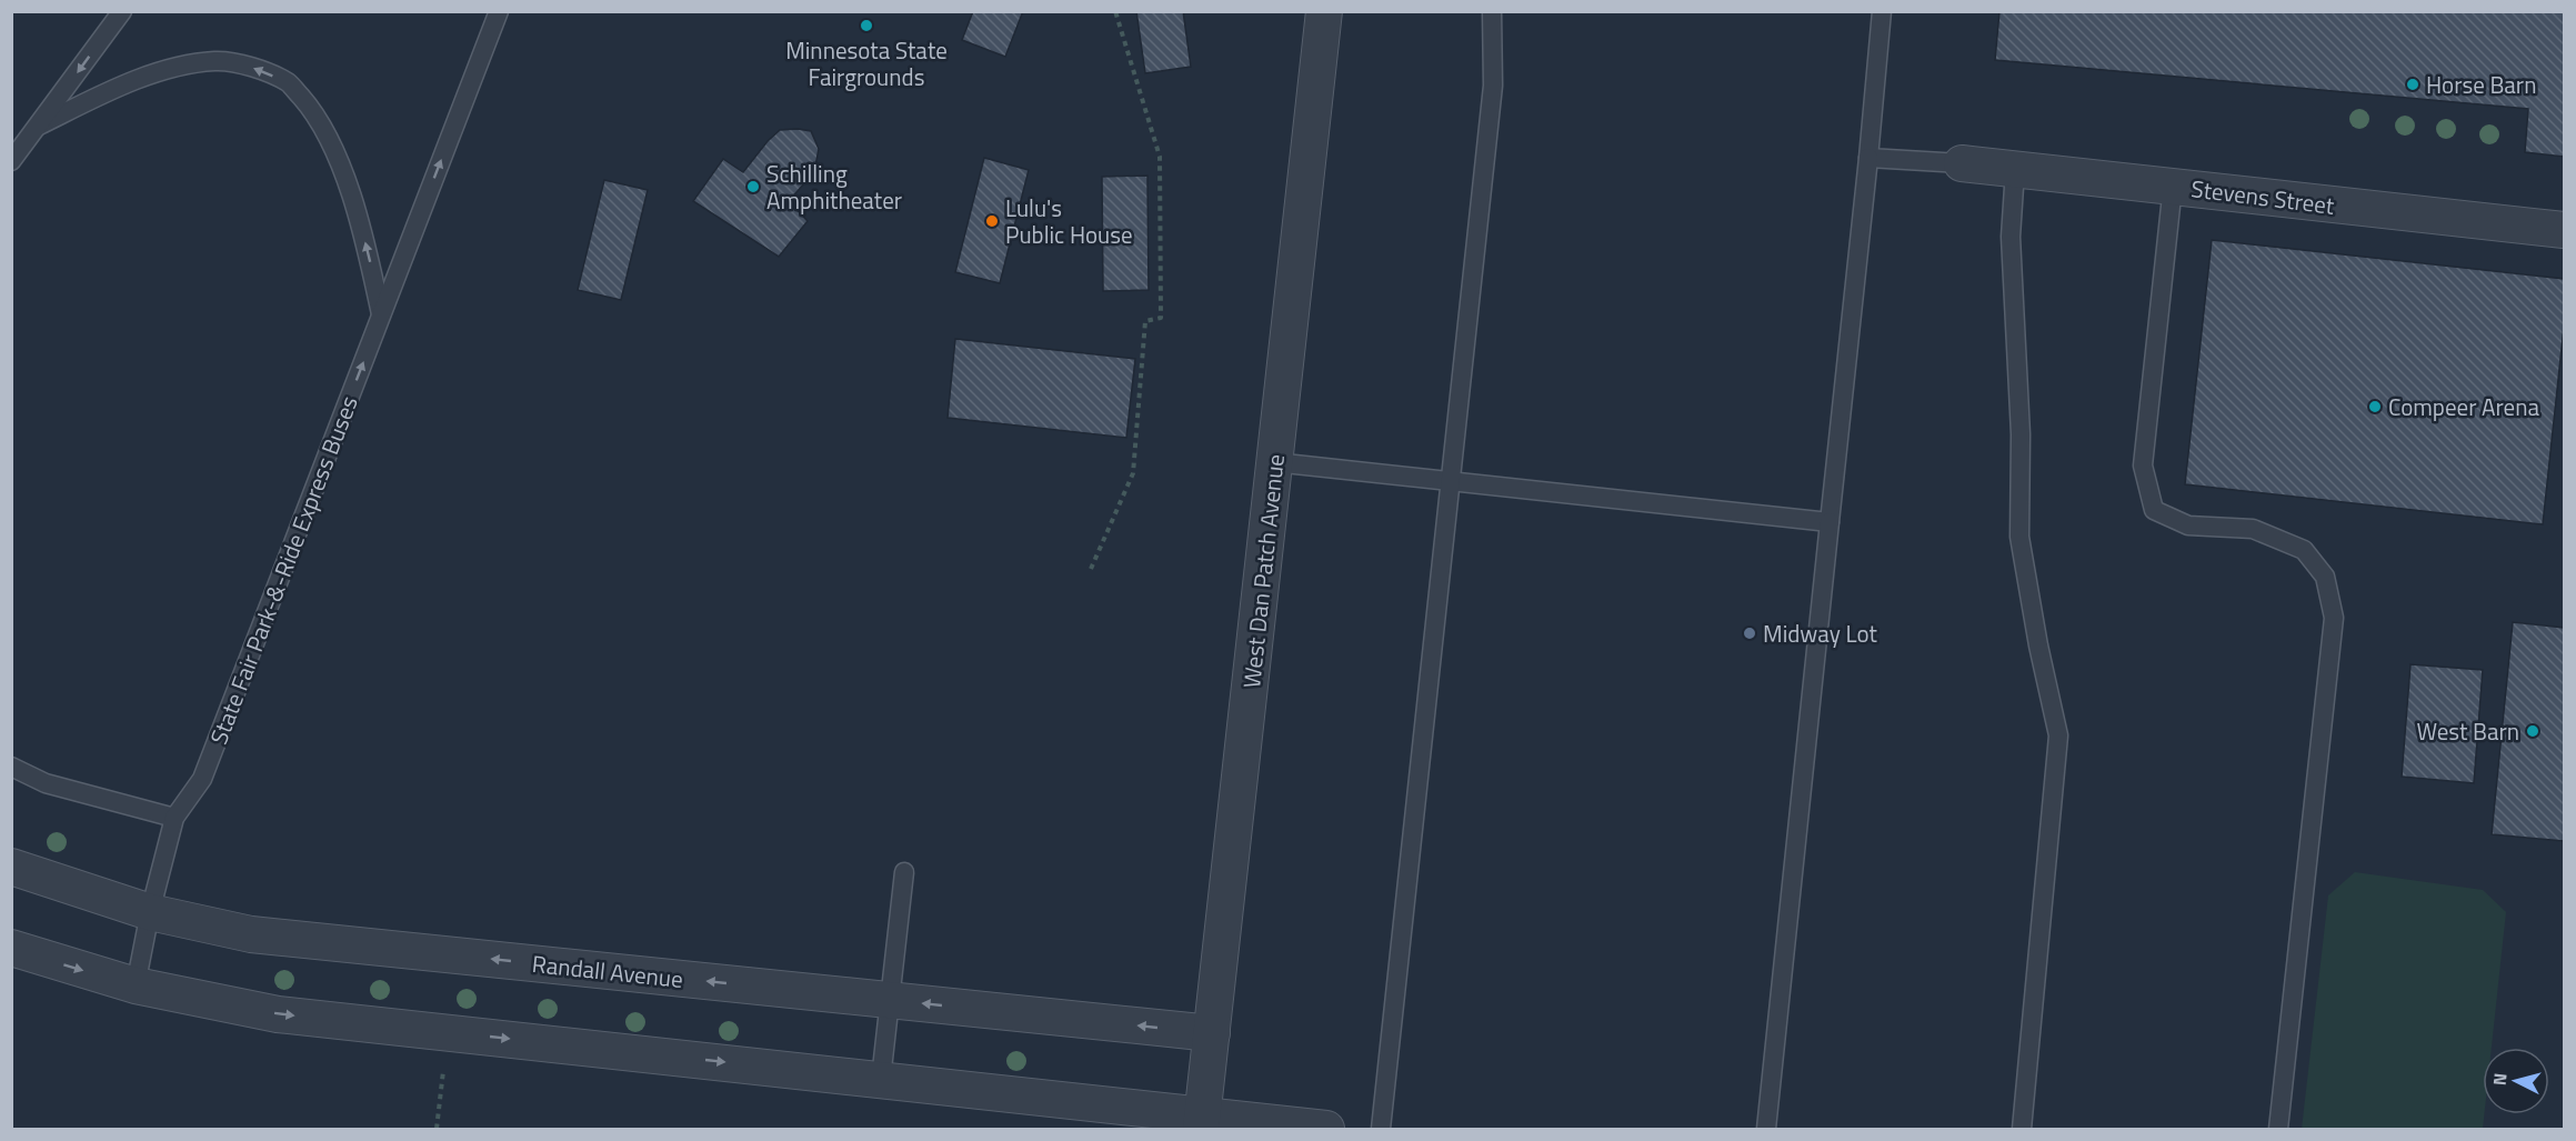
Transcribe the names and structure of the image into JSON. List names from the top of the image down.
{
  "streets": {
    "street": ["Stevens Street", "West Dan Patch Avenue", "Randall Avenue"],
    "lane": ["State Fair Park-&-Ride Express Buses"]
  },
  "crossings": [
    ["West Dan Patch Avenue", "Randall Avenue"]
  ],
  "one_way": ["State Fair Park-&-Ride Express Buses"],
  "places": [
    "Minnesota State Fairgrounds",
    "Horse Barn",
    "Schilling Amphitheater",
    "Lulu's Public House",
    "Compeer Arena",
    "Midway Lot",
    "West Barn"
  ],
  "north": "left"
}
